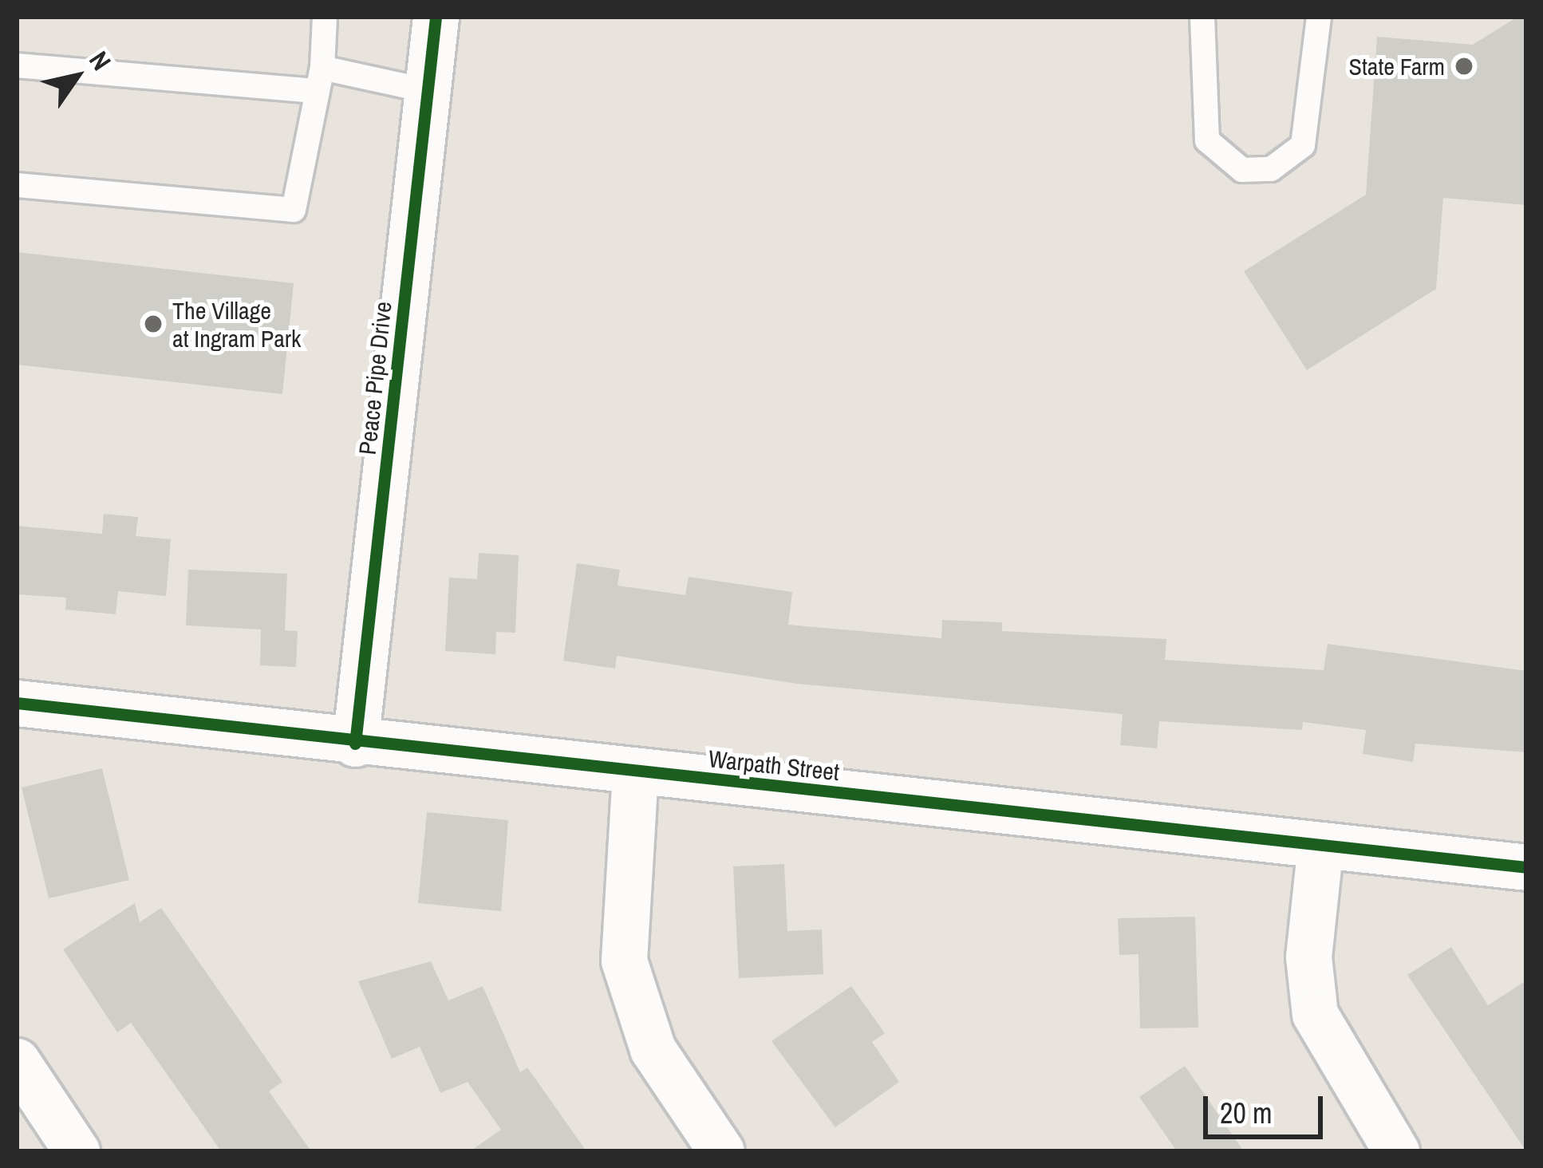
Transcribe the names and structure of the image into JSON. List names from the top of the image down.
{
  "streets": {
    "street": ["Peace Pipe Drive", "Warpath Street"]
  },
  "crossings": [
    ["Peace Pipe Drive", "Warpath Street"]
  ],
  "places": ["State Farm", "The Village at Ingram Park"],
  "scale_bar": "20 m",
  "north": "top right"
}
